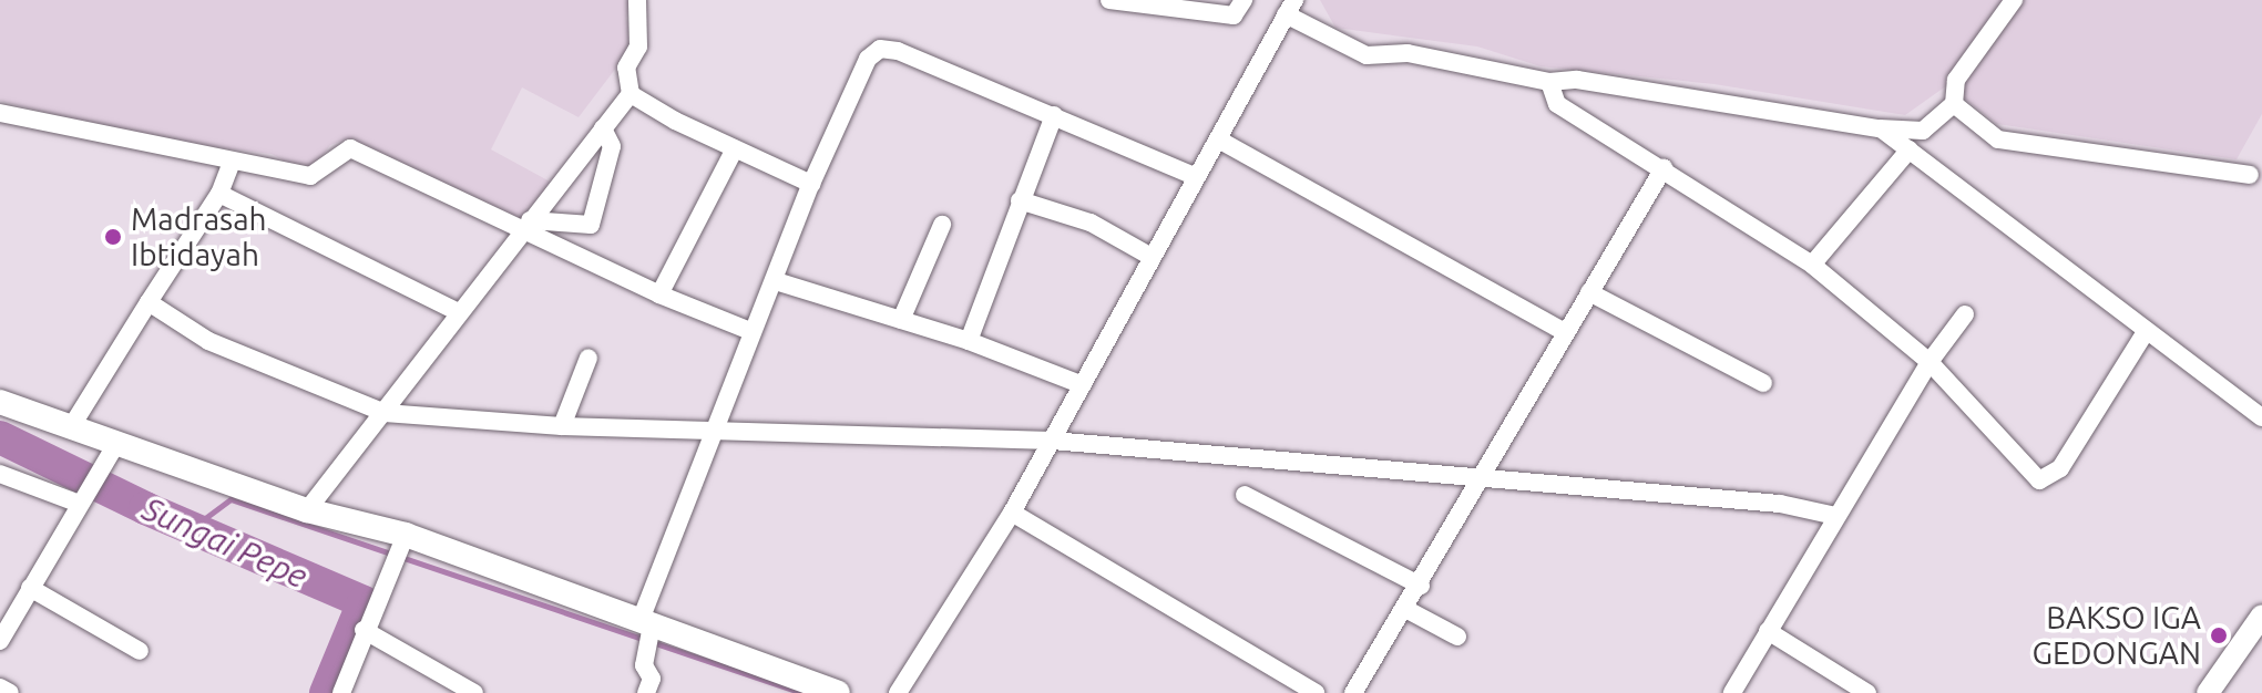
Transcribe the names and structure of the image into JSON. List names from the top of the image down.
{
  "water": ["Sungai Pepe"],
  "places": ["Madrasah Ibtidayah", "BAKSO IGA GEDONGAN"]
}
